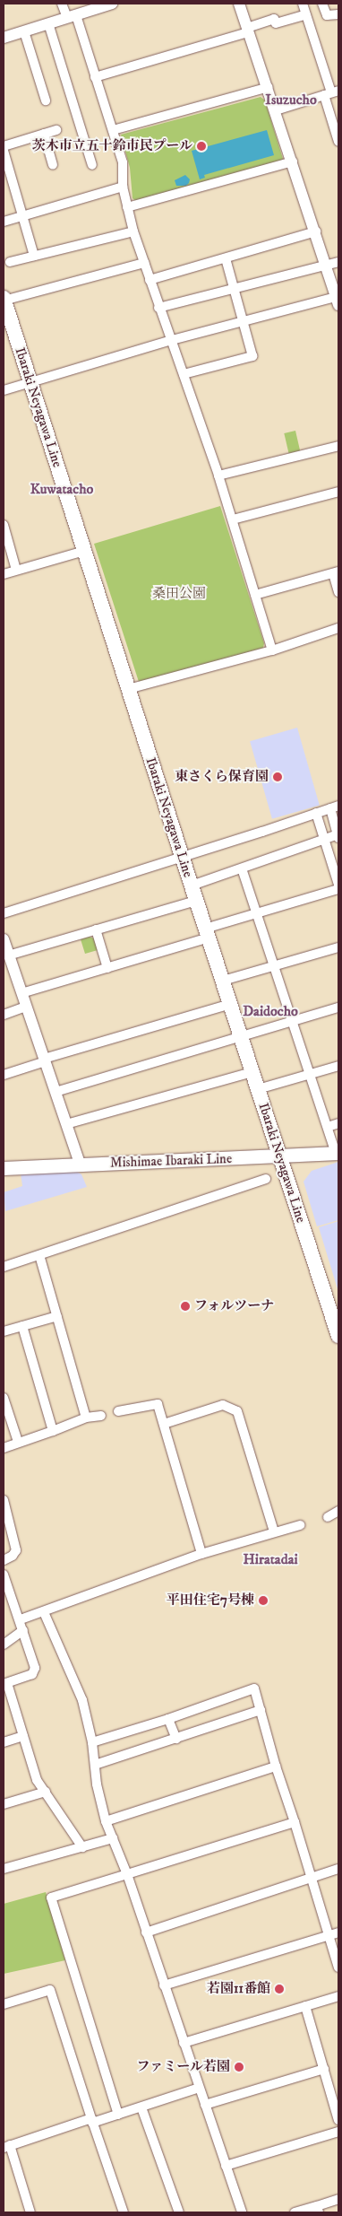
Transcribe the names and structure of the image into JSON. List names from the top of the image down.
{
  "streets": {
    "main road": ["Ibaraki Neyagawa Line", "Mishimae Ibaraki Line"]
  },
  "crossings": [
    ["Ibaraki Neyagawa Line", "Mishimae Ibaraki Line"]
  ],
  "districts": [
    "Isuzucho",
    "Kuwatacho",
    "Daidocho",
    "Hiratadai"
  ],
  "parks": ["桑田公園"],
  "places": [
    "茨木市立五十鈴市民プール",
    "東さくら保育園",
    "フォルツーナ",
    "平田住宅7号棟",
    "若園11番館",
    "ファミール若園"
  ]
}
